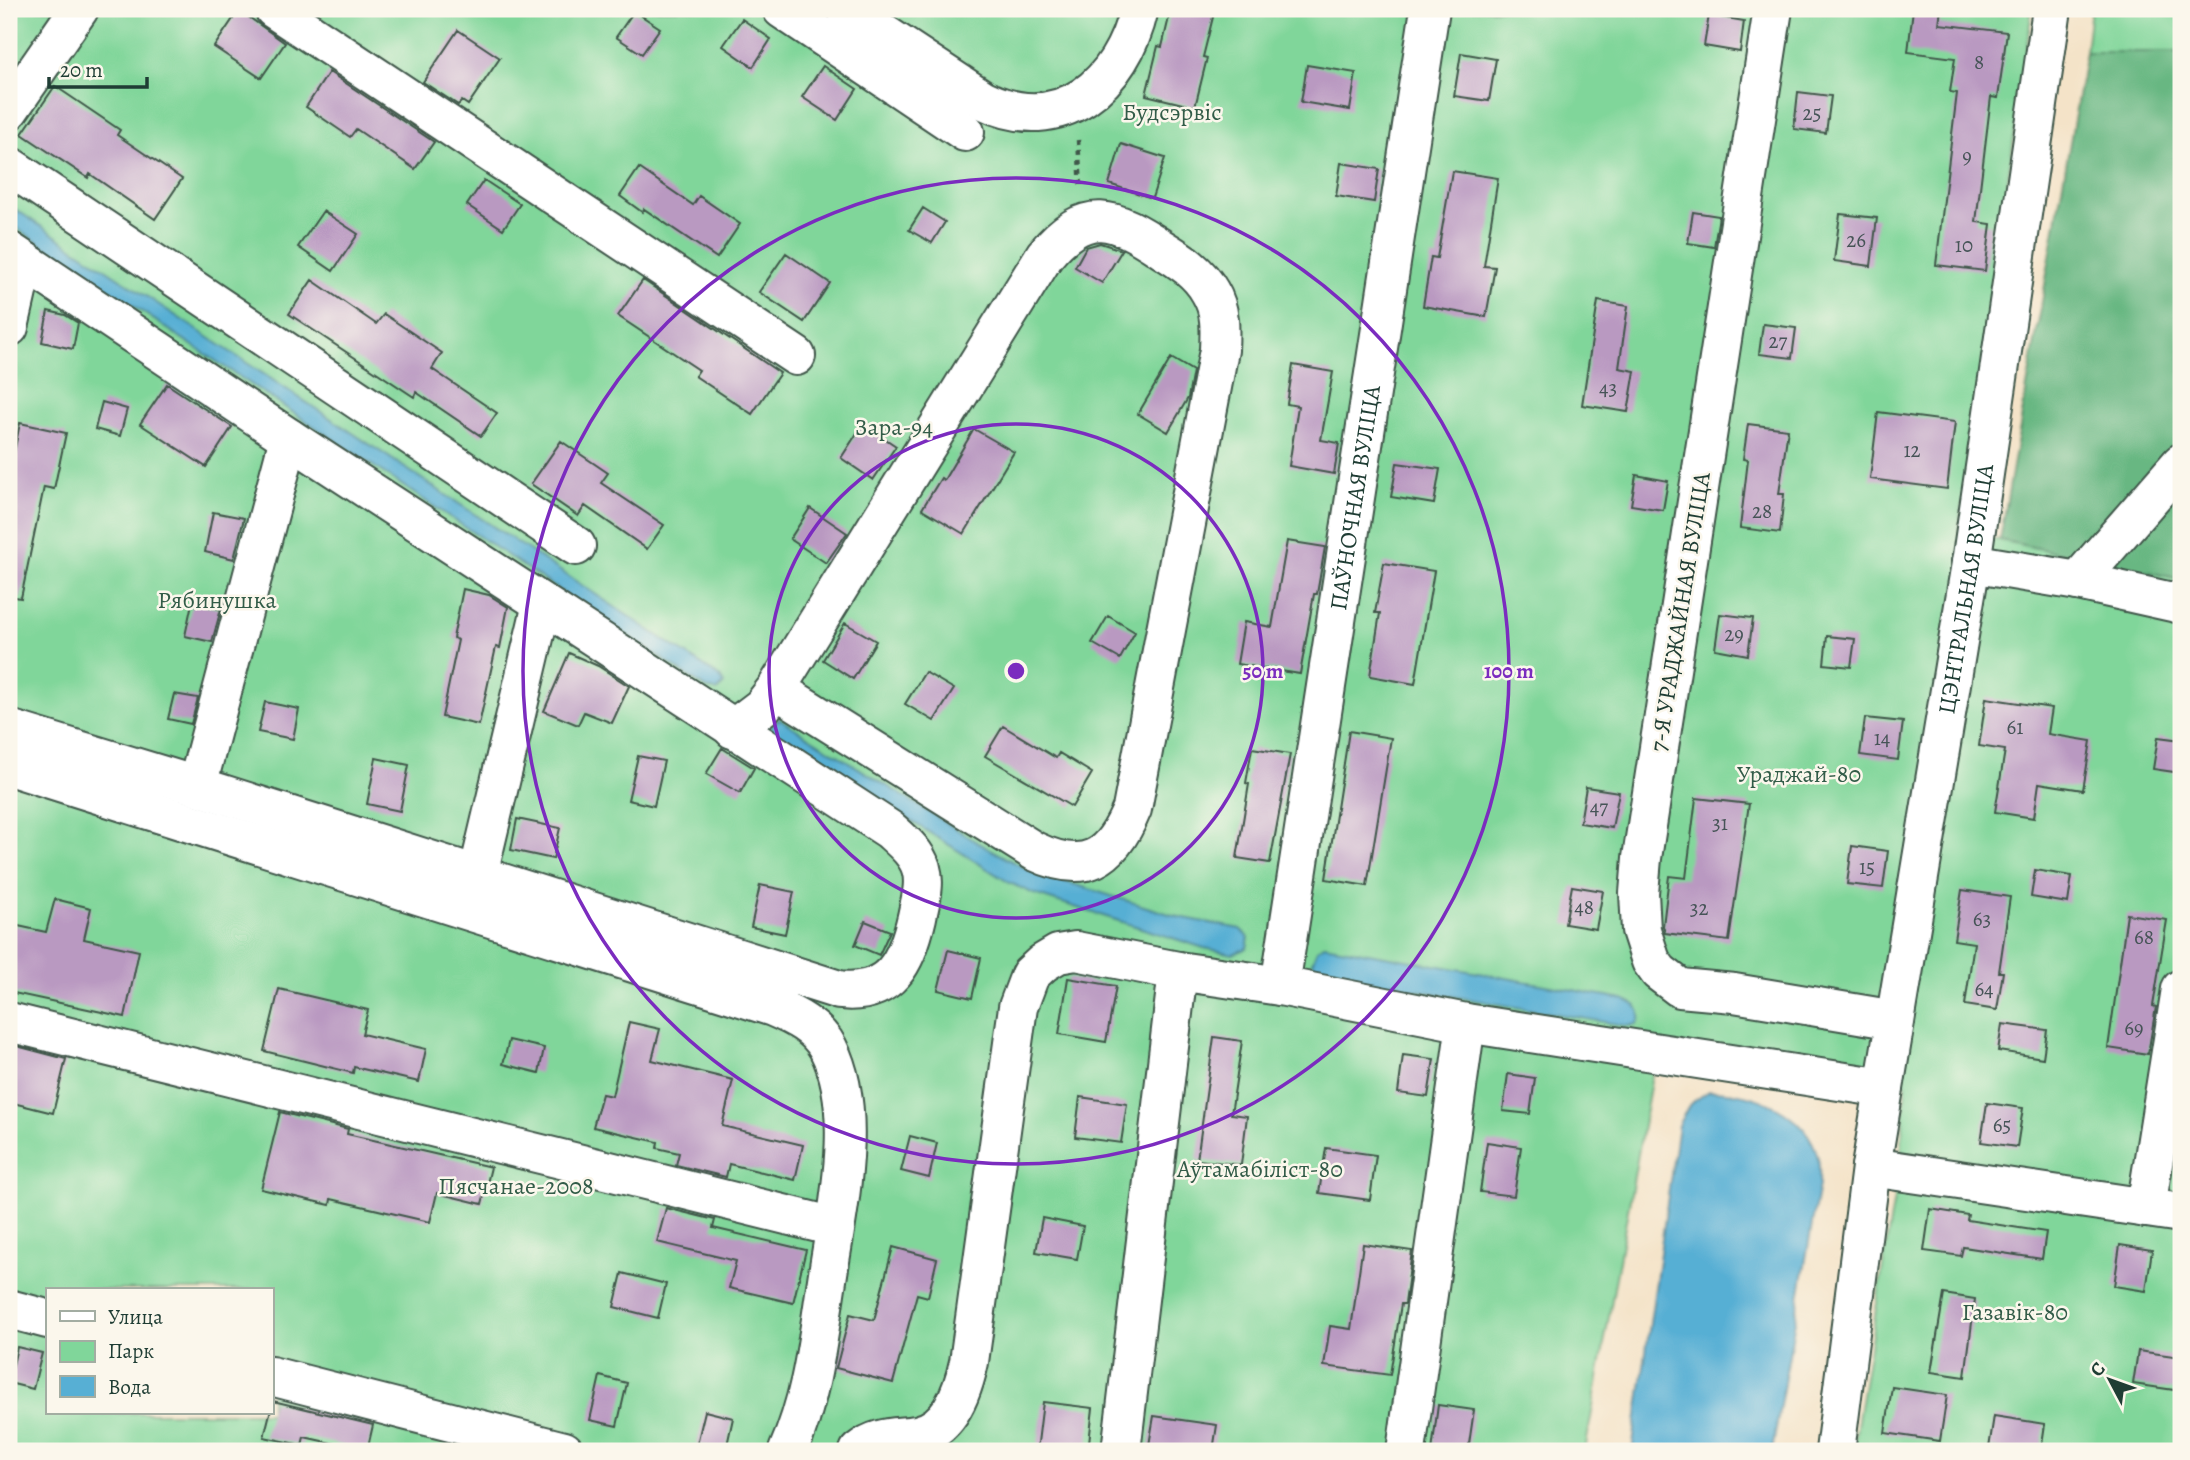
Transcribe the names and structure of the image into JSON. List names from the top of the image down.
{
  "streets": {
    "lane": ["ПАЎНОЧНАЯ ВУЛІЦА", "ЦЭНТРАЛЬНАЯ ВУЛІЦА", "7-Я УРАДЖАЙНАЯ ВУЛІЦА"]
  },
  "crossings": [
    ["ЦЭНТРАЛЬНАЯ ВУЛІЦА", "7-Я УРАДЖАЙНАЯ ВУЛІЦА"]
  ],
  "parks": [
    "Будсэрвіс",
    "Зара-94",
    "Рябинушка",
    "Ураджай-80",
    "Аўтамабіліст-80",
    "Пясчанае-2008",
    "Газавік-80"
  ],
  "house_numbers": [
    "8",
    "25",
    "9",
    "26",
    "10",
    "27",
    "43",
    "12",
    "28",
    "29",
    "61",
    "14",
    "47",
    "31",
    "15",
    "48",
    "32",
    "63",
    "68",
    "64",
    "69",
    "65"
  ],
  "legend": ["Улица", "Парк", "Вода"],
  "scale_bar": "20 m",
  "north": "top left",
  "rings": ["50 m", "100 m"]
}
